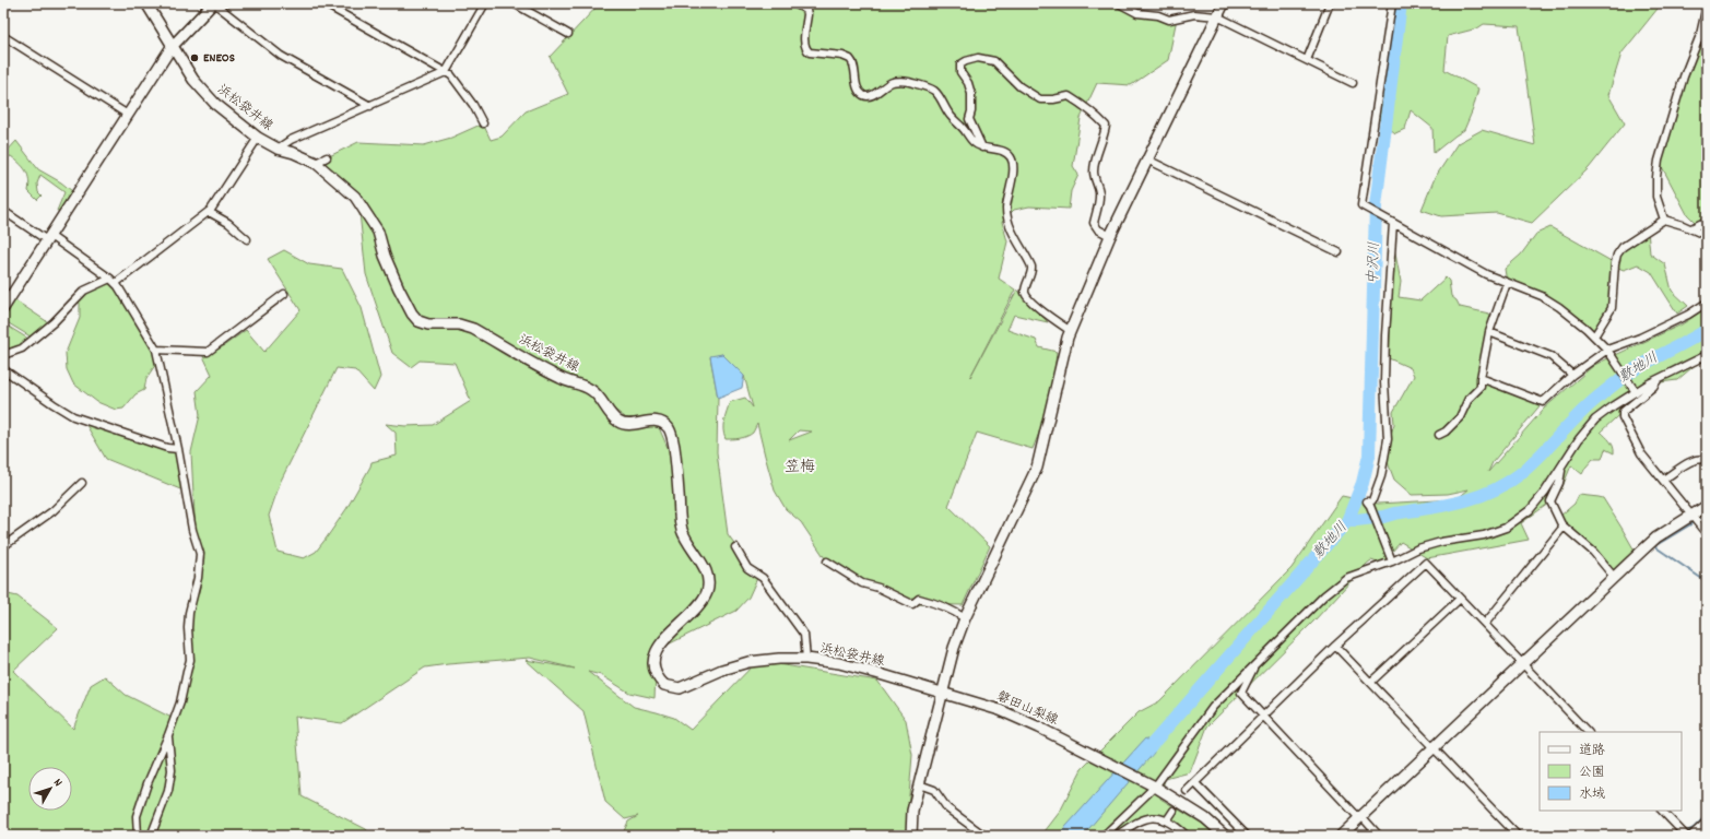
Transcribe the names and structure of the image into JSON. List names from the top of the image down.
{
  "streets": {
    "main road": ["浜松袋井線", "磐田山梨線"]
  },
  "crossings": [
    ["浜松袋井線", "磐田山梨線"]
  ],
  "districts": ["笠梅"],
  "water": ["中沢川", "敷地川"],
  "places": ["ENEOS"],
  "legend": ["道路", "公園", "水域"],
  "north": "top right"
}
